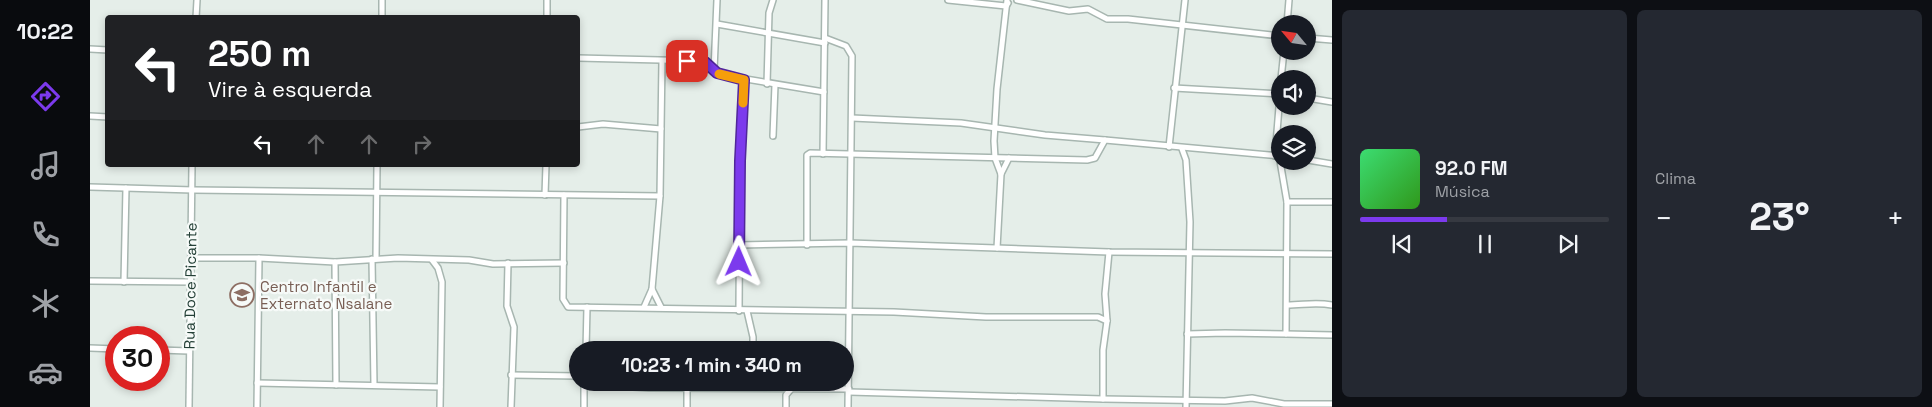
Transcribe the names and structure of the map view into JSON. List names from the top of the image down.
{
  "streets": {
    "street": ["Rua Doce Picante"]
  },
  "places": {
    "school or university": ["Centro Infantil e Externato Nsalane"]
  },
  "north": "top left",
  "page": {
    "tabs": "10:22",
    "tile": "Clima",
    "turn": ["250 m", "Vire à esquerda"],
    "song": ["92.0 FM", "Música"],
    "heat": ["−", "23°", "+"],
    "limit": "30",
    "trip": "10:23 · 1 min · 340 m"
  }
}
